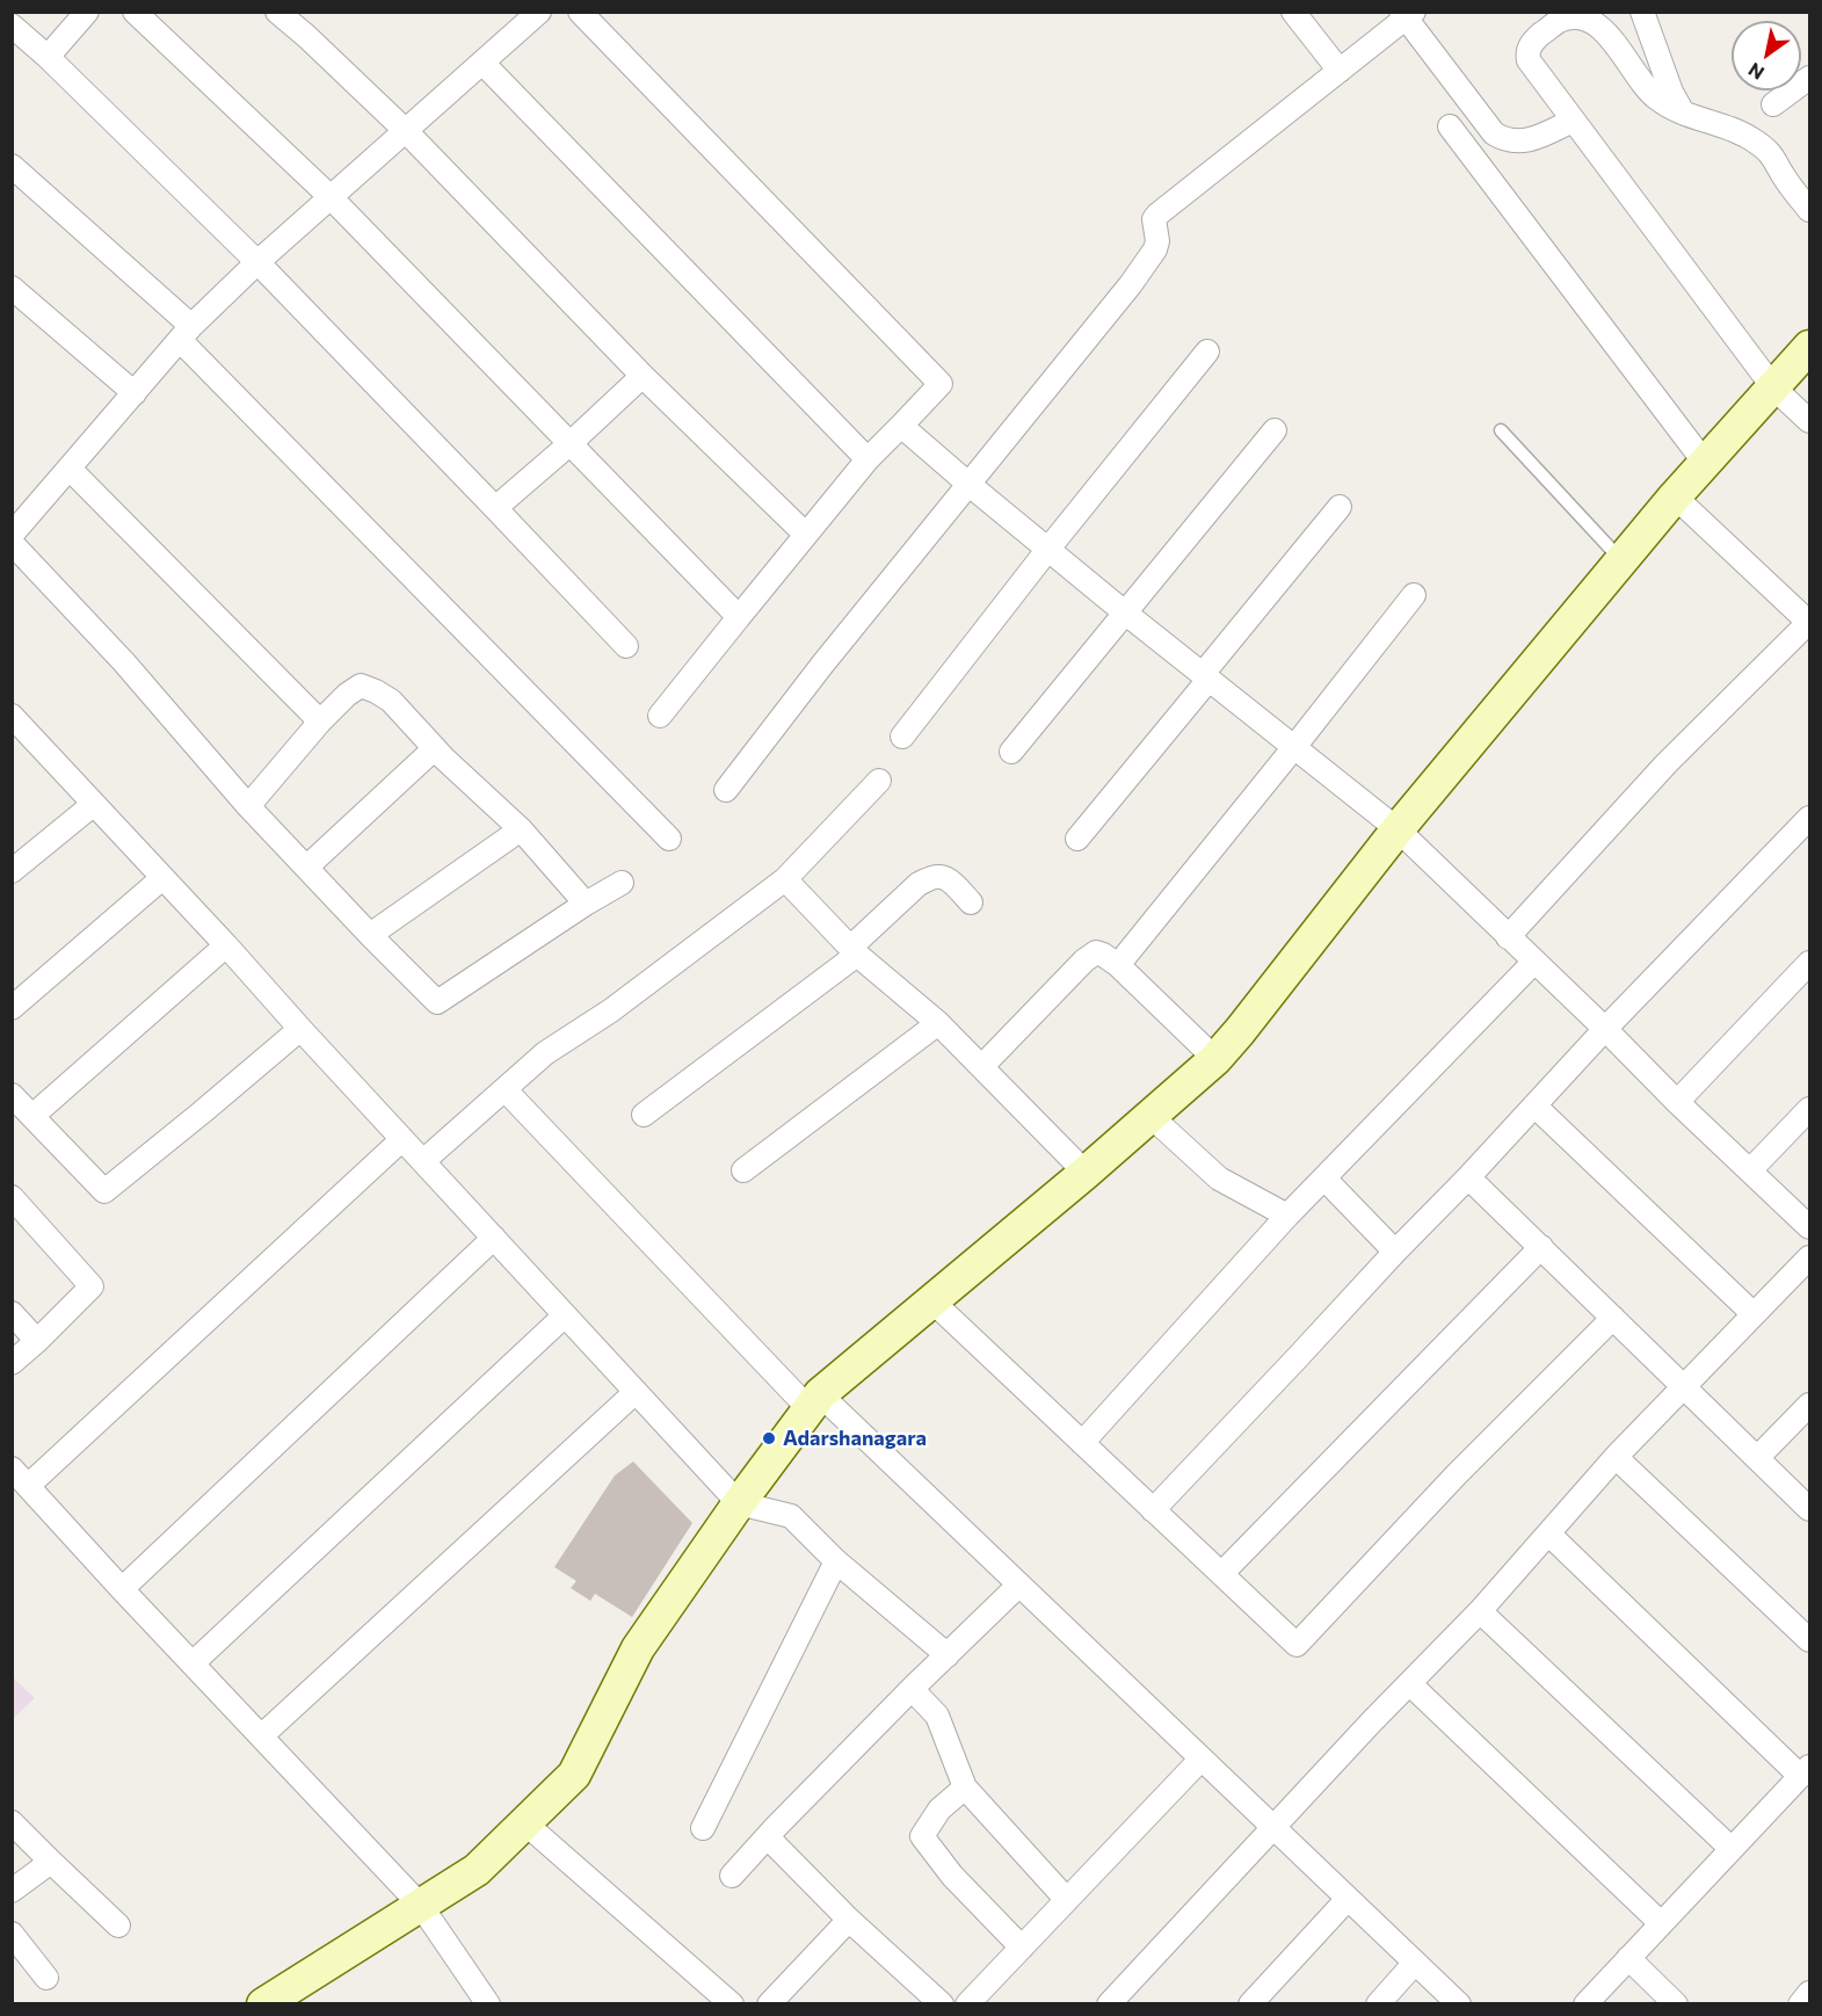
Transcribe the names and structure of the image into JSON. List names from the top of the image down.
{
  "places": ["Adarshanagara"],
  "north": "bottom left"
}
